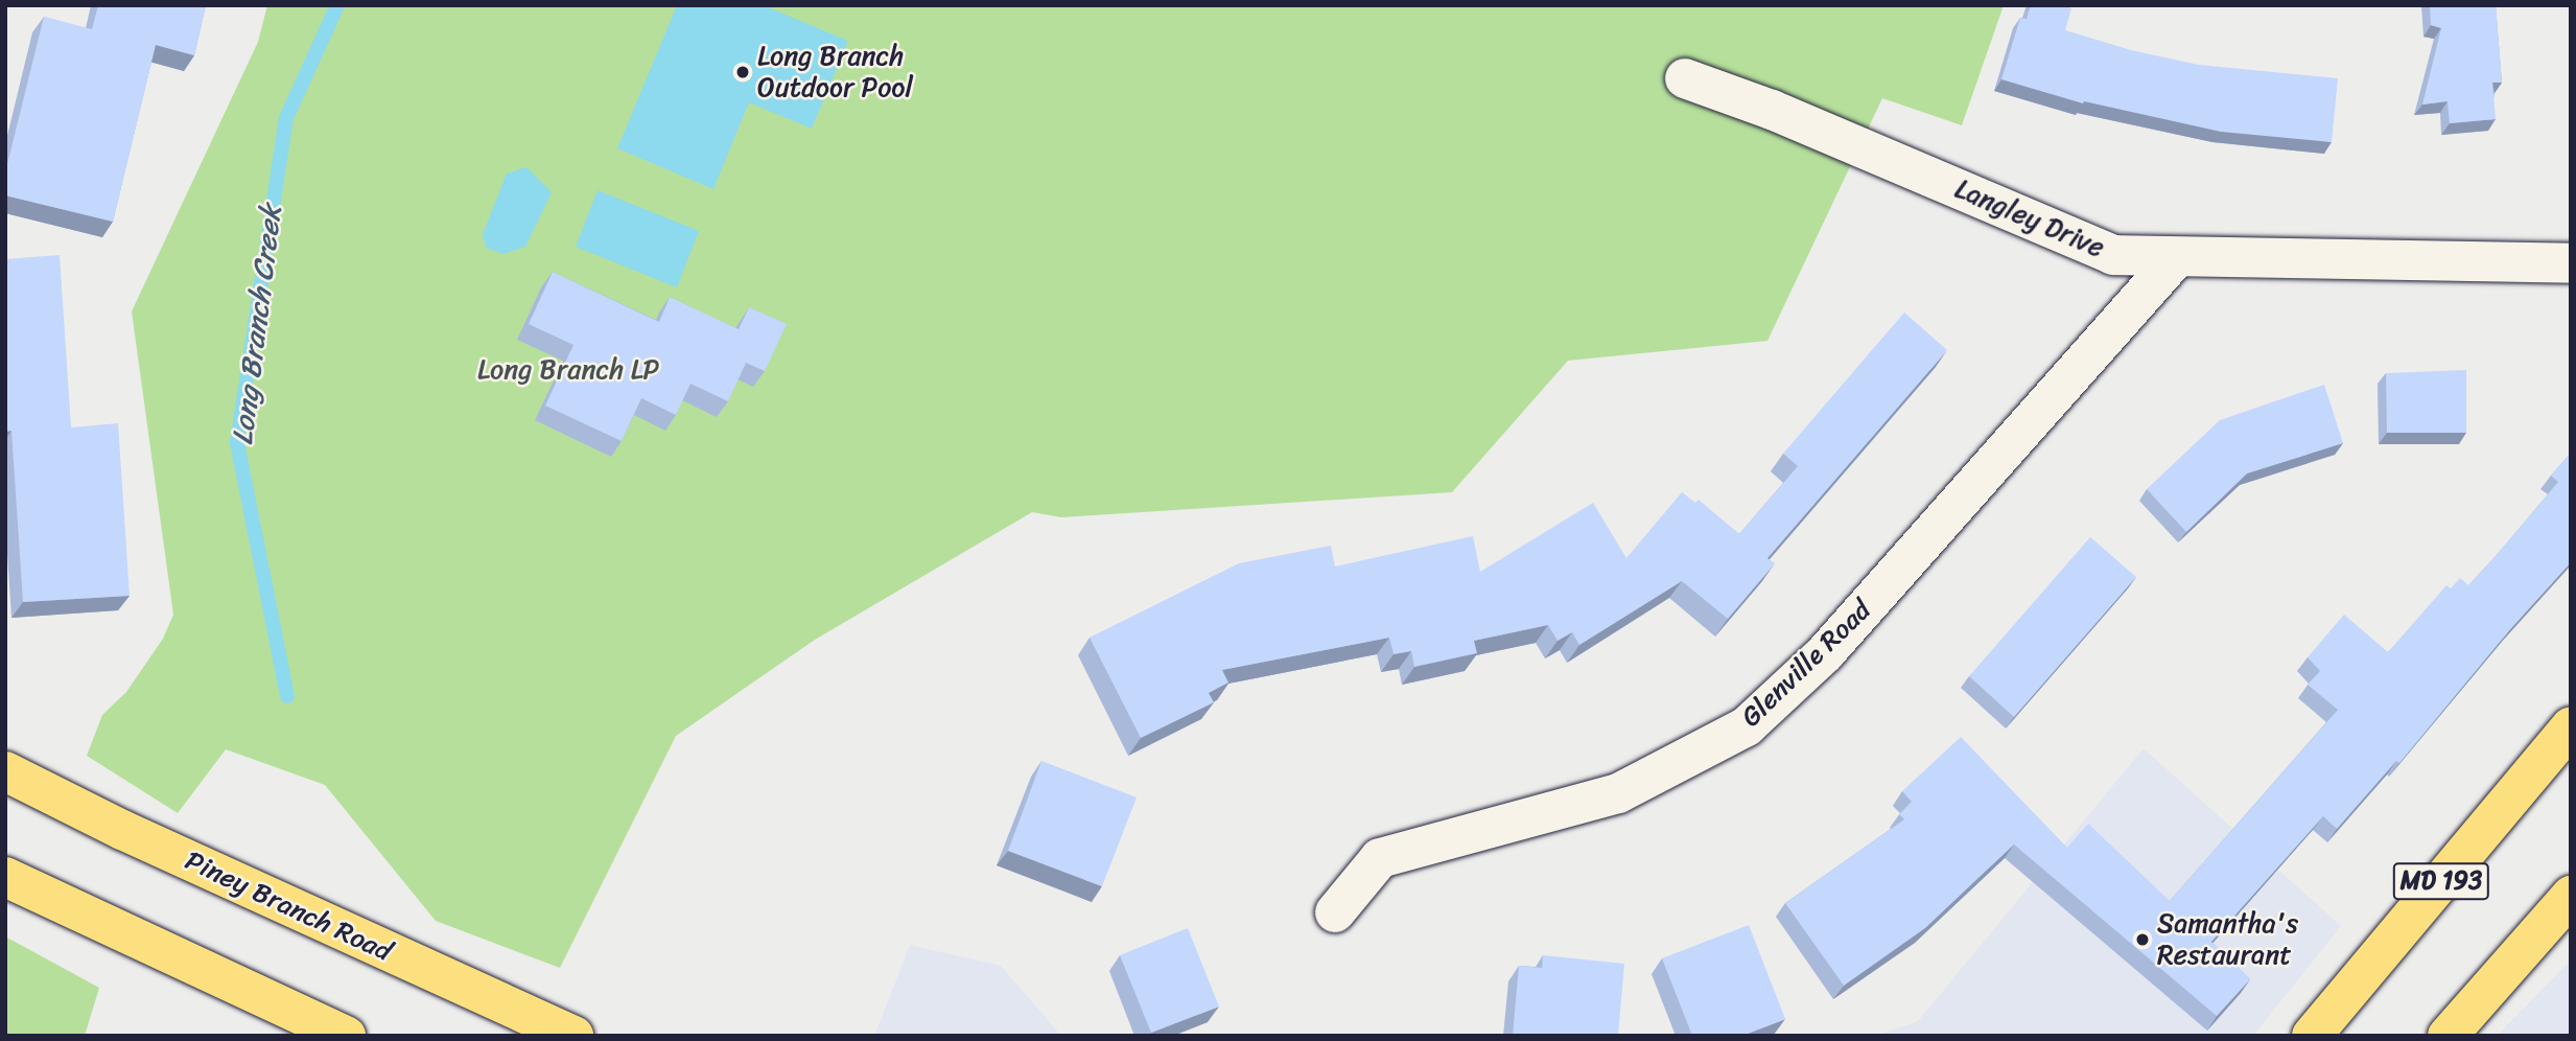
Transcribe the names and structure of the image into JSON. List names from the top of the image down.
{
  "streets": {
    "main road": ["MD 193", "Piney Branch Road"],
    "street": ["Langley Drive", "Glenville Road"]
  },
  "crossings": [
    ["Langley Drive", "Glenville Road"]
  ],
  "water": ["Long Branch Creek"],
  "parks": ["Long Branch LP"],
  "places": ["Long Branch Outdoor Pool", "Samantha's Restaurant"]
}
